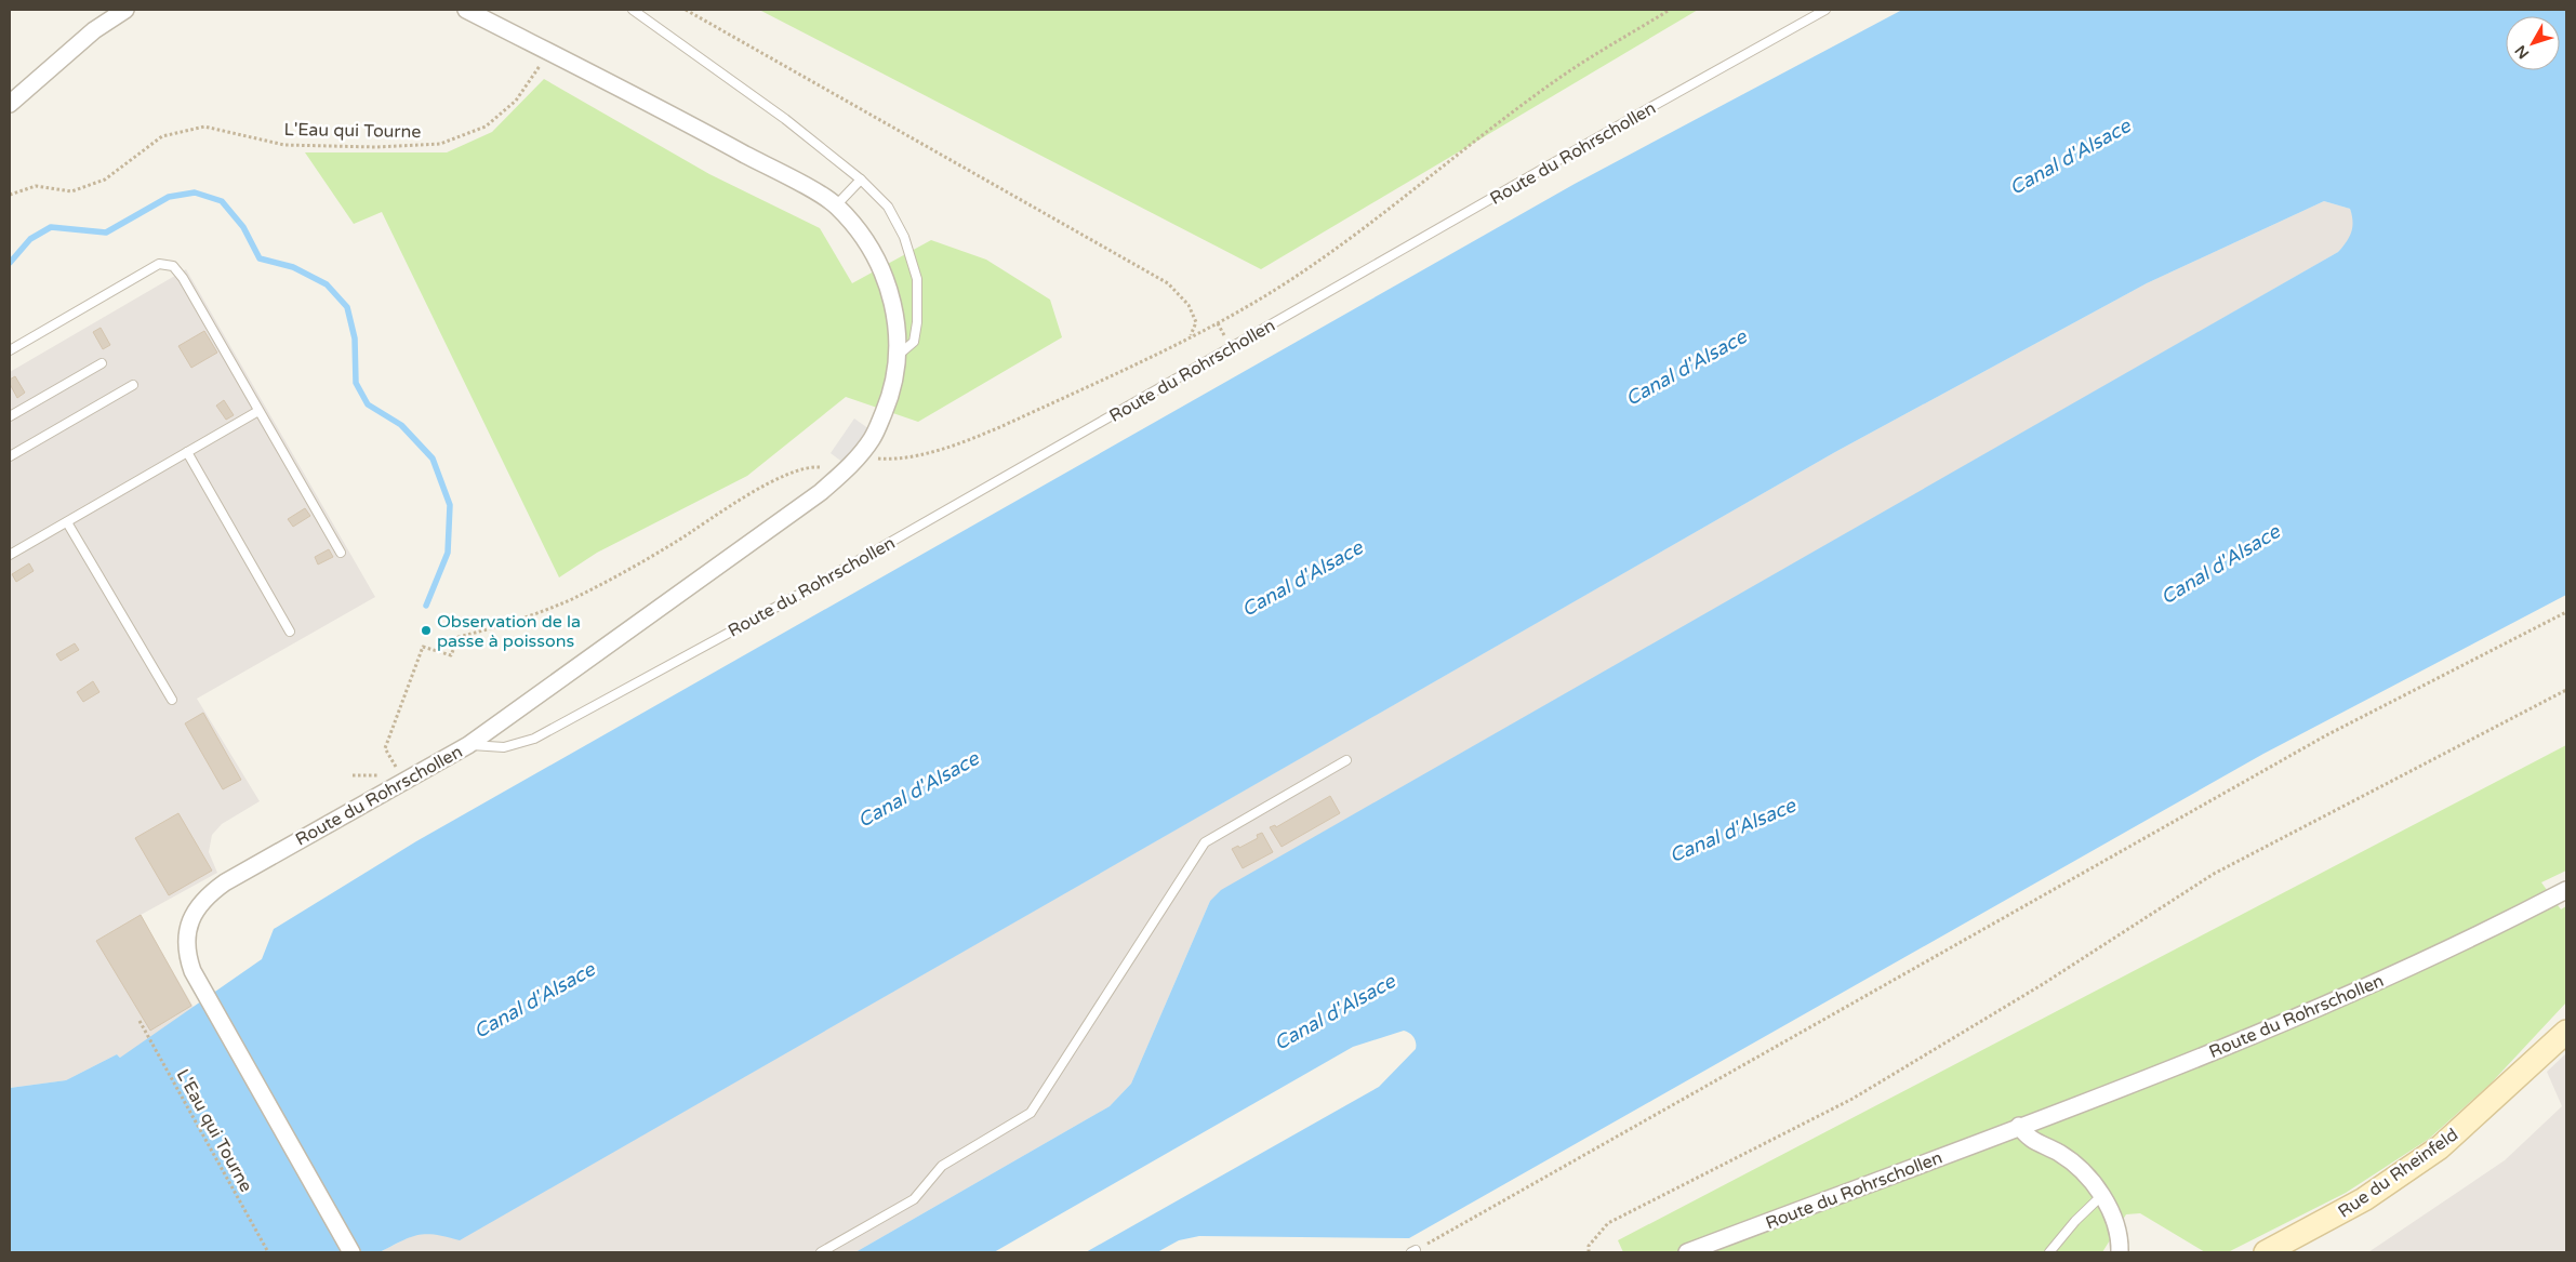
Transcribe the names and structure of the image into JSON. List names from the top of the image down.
{
  "streets": {
    "street": ["Route du Rohrschollen", "Rue du Rheinfeld"],
    "path": ["L'Eau qui Tourne"]
  },
  "water": ["Canal d'Alsace"],
  "places": ["Observation de la passe à poissons"],
  "north": "bottom left"
}
